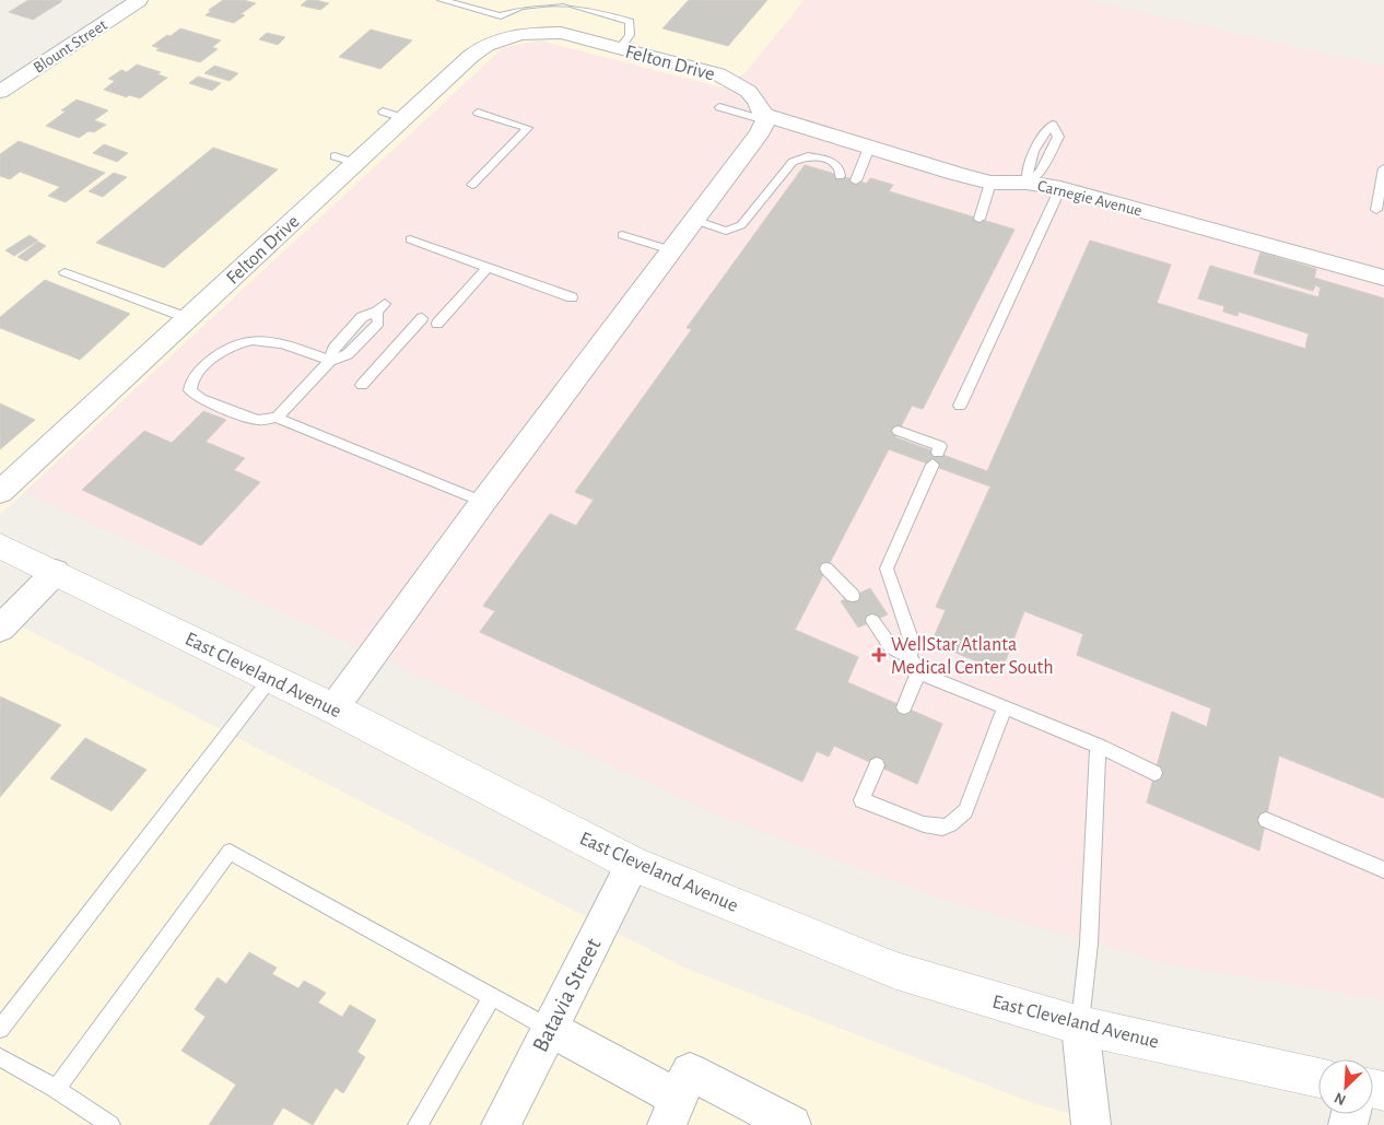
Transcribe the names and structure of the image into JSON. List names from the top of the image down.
{
  "streets": {
    "main road": ["East Cleveland Avenue"],
    "street": [
      "Blount Street",
      "Felton Drive",
      "Carnegie Avenue",
      "Batavia Street"
    ]
  },
  "crossings": [
    ["Felton Drive", "Carnegie Avenue"],
    ["East Cleveland Avenue", "Batavia Street"]
  ],
  "places": {
    "health": ["WellStar Atlanta Medical Center South"]
  },
  "north": "bottom left"
}
